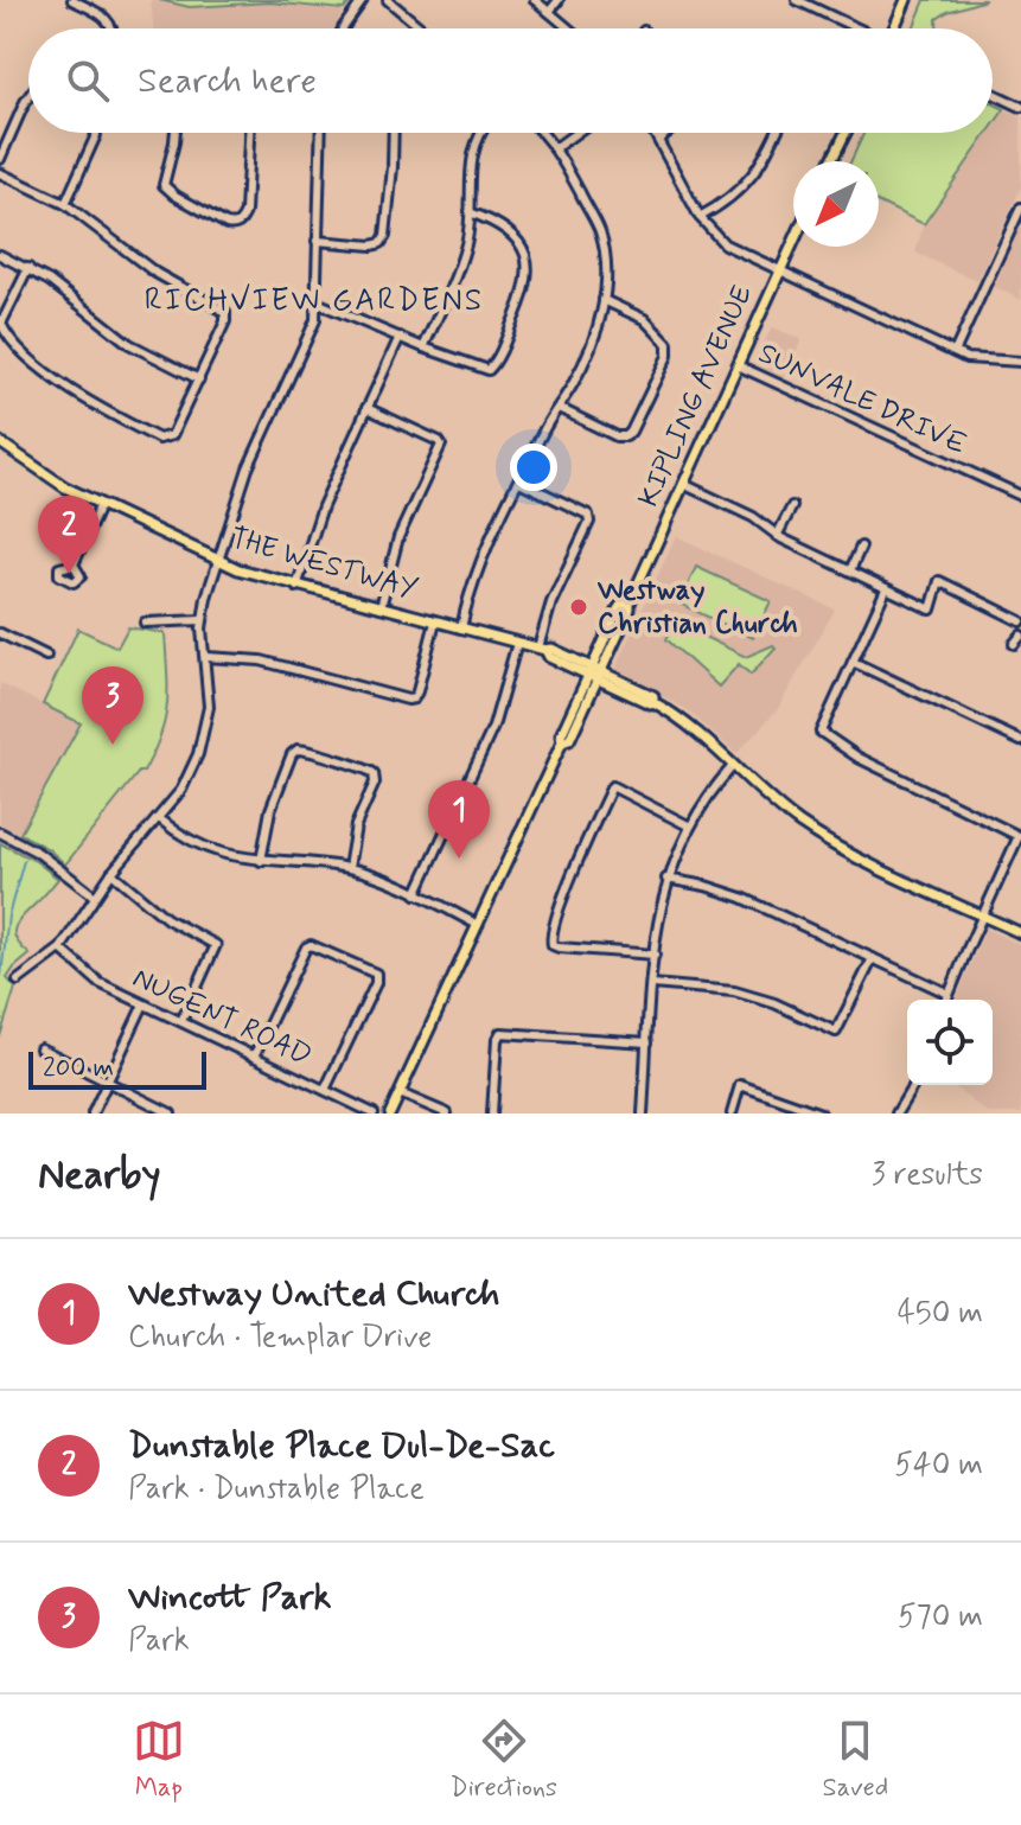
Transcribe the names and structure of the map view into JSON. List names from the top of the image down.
{
  "streets": {
    "main road": ["KIPLING AVENUE", "THE WESTWAY"],
    "street": ["SUNVALE DRIVE", "NUGENT ROAD"]
  },
  "crossings": [
    ["KIPLING AVENUE", "SUNVALE DRIVE"],
    ["KIPLING AVENUE", "THE WESTWAY"]
  ],
  "districts": ["RICHVIEW GARDENS"],
  "places": ["Westway Christian Church"],
  "scale_bar": "200 m",
  "north": "bottom left",
  "page": {
    "search": "Search here",
    "pins": ["2", "3", "1"],
    "scale": "200 m",
    "heading": ["Nearby", "3 results"],
    "list": [
      {
        "mark": "1",
        "name": "Westway United Church",
        "note": "Church · Templar Drive",
        "value": "450 m"
      },
      {
        "mark": "2",
        "name": "Dunstable Place Dul-De-Sac",
        "note": "Park · Dunstable Place",
        "value": "540 m"
      },
      {
        "mark": "3",
        "name": "Wincott Park",
        "note": "Park",
        "value": "570 m"
      }
    ],
    "nav": ["Map", "Directions", "Saved"]
  }
}
